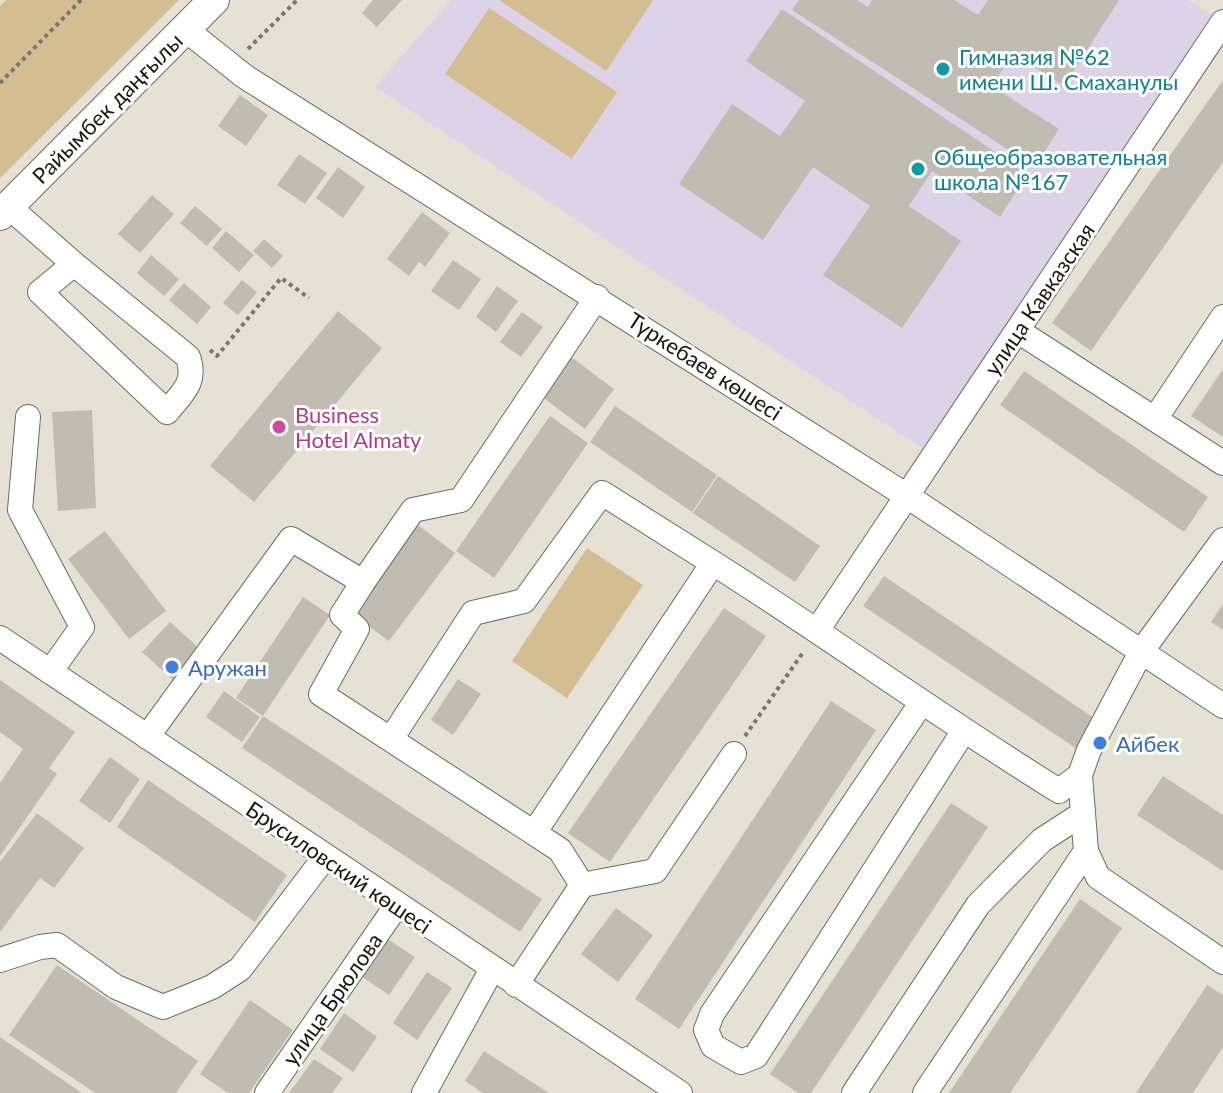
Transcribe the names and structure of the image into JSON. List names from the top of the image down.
{
  "streets": {
    "main road": ["Райымбек даңғылы"],
    "street": [
      "улица Кавказская",
      "Түркебаев көшесі",
      "Брусиловский көшесі",
      "улица Брюлова"
    ]
  },
  "crossings": [
    ["Райымбек даңғылы", "Түркебаев көшесі"],
    ["улица Кавказская", "Түркебаев көшесі"],
    ["Брусиловский көшесі", "улица Брюлова"]
  ],
  "places": [
    "Гимназия №62 имени Ш. Смаханулы",
    "Общеобразовательная школа №167",
    "Business Hotel Almaty",
    "Аружан",
    "Айбек"
  ]
}
